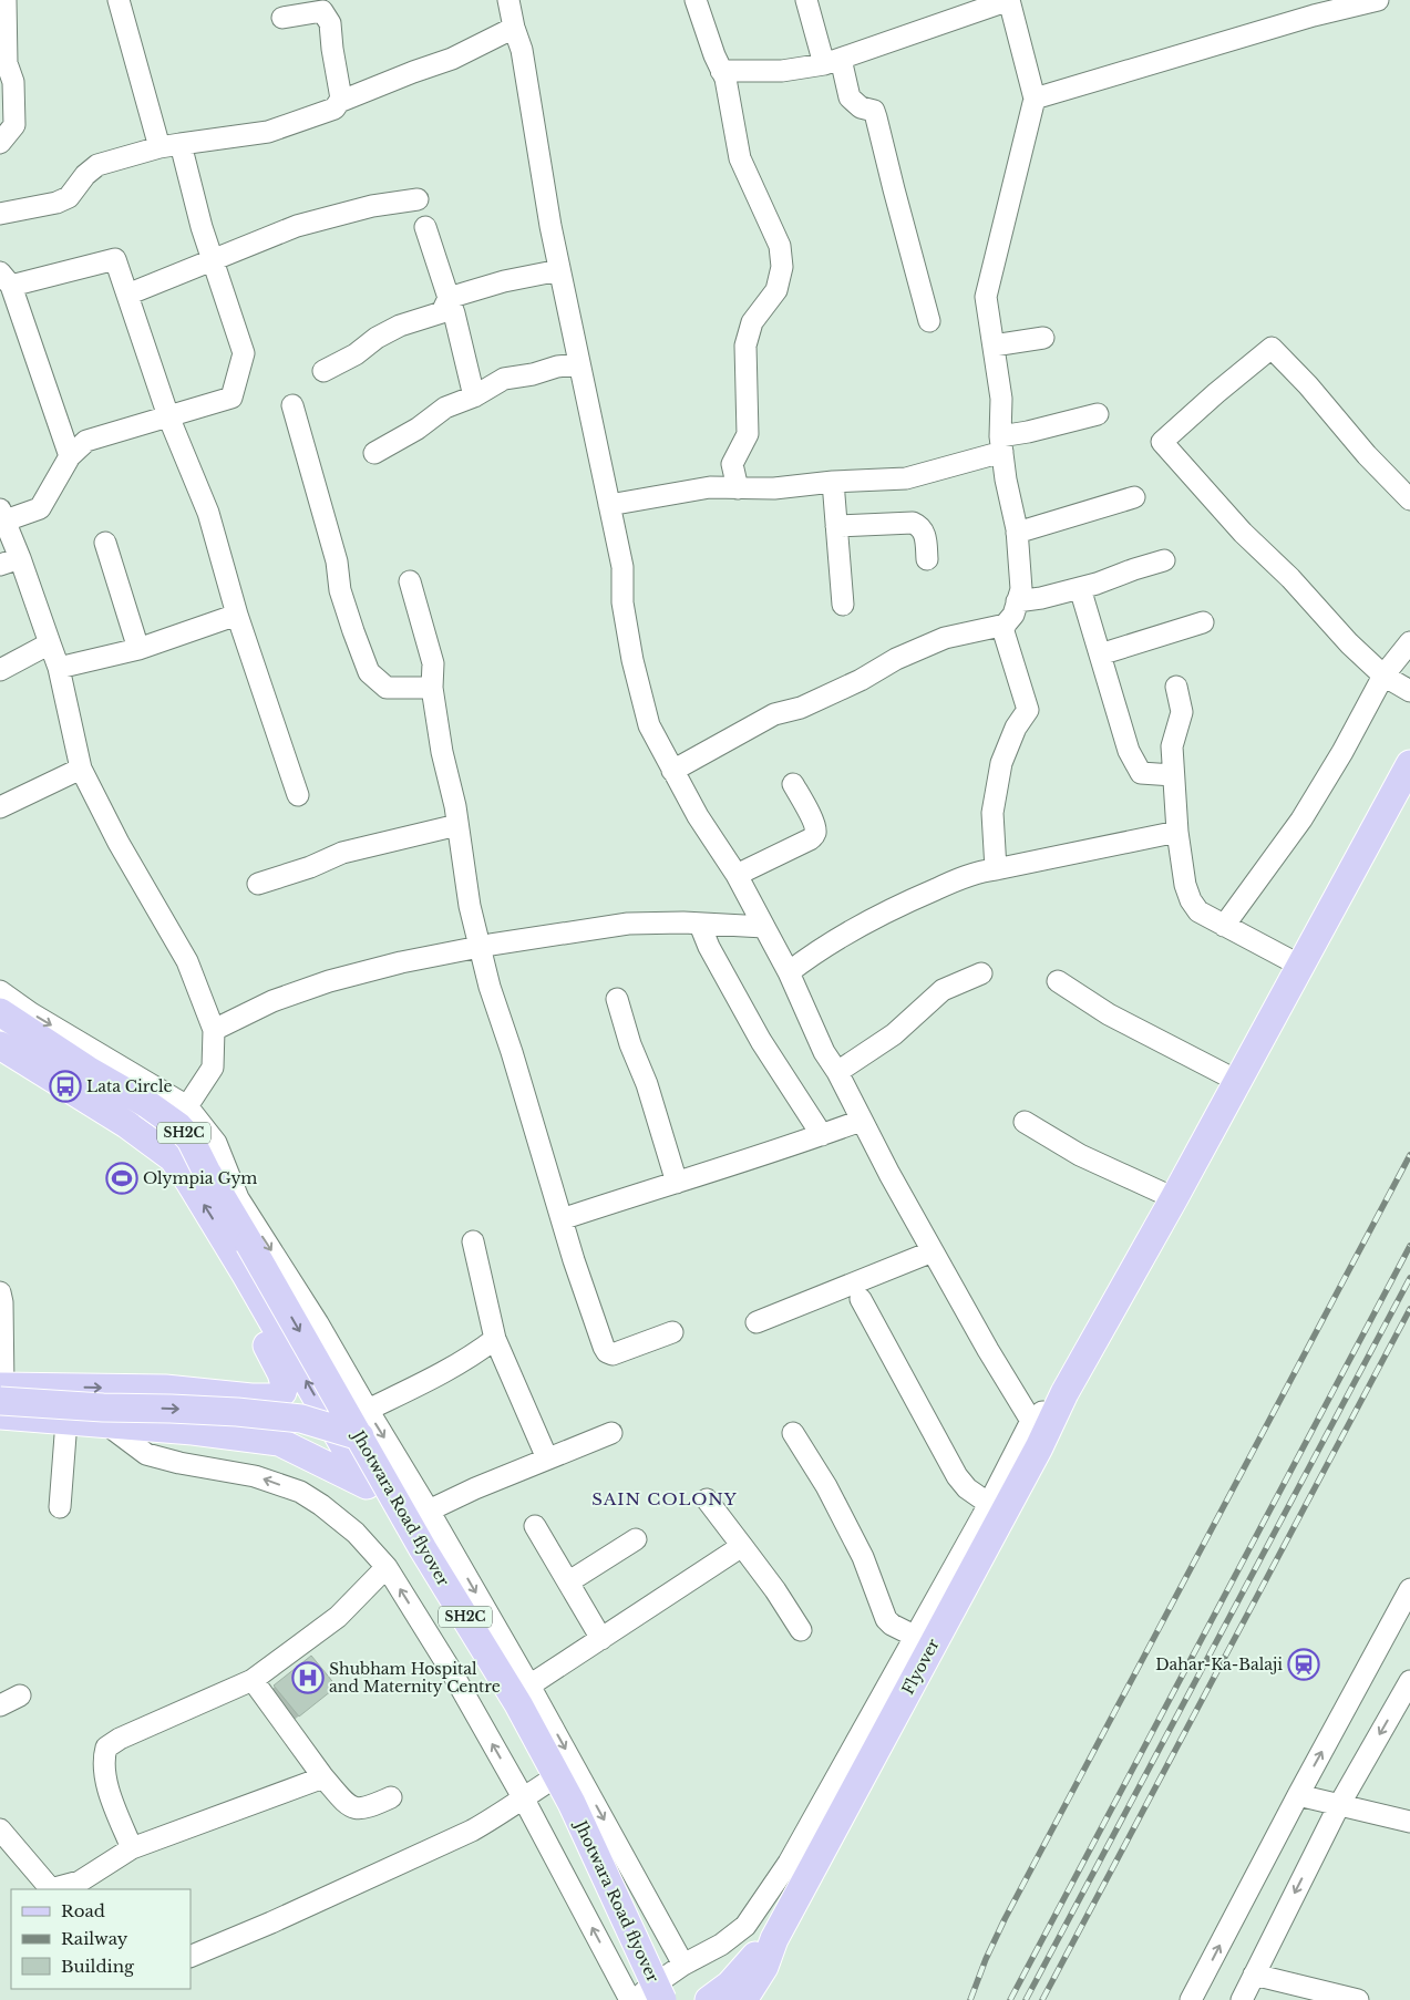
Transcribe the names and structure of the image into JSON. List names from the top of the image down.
{
  "streets": {
    "main road": ["SH2C", "Jhotwara Road flyover", "Flyover"]
  },
  "crossings": [
    ["SH2C", "Jhotwara Road flyover"]
  ],
  "districts": ["SAIN COLONY"],
  "places": {
    "bus stop": ["Lata Circle"],
    "sports": ["Olympia Gym"],
    "station": ["Dahar-Ka-Balaji"],
    "hospital": ["Shubham Hospital and Maternity Centre"]
  },
  "legend": ["Road", "Railway", "Building"]
}
